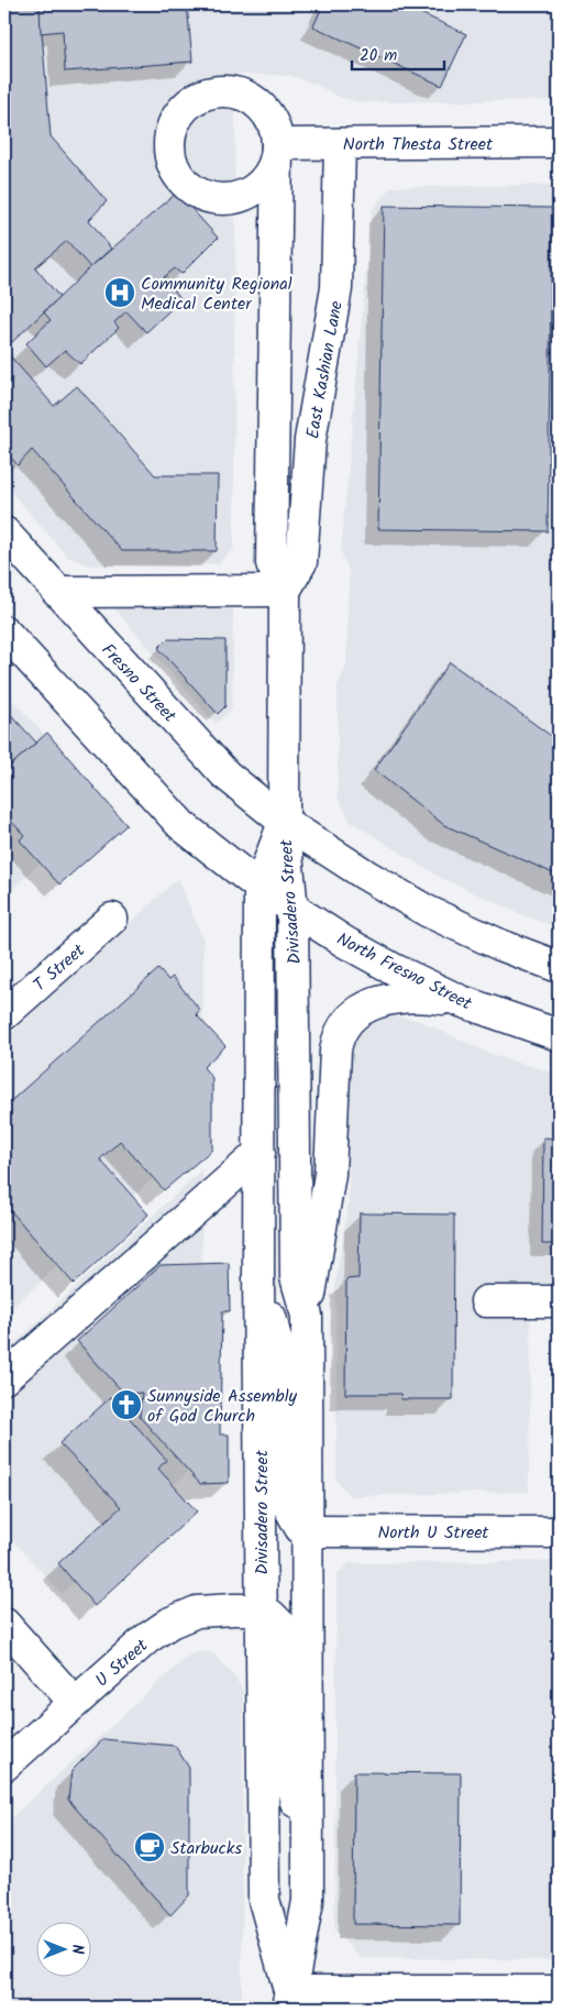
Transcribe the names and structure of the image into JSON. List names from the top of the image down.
{
  "streets": {
    "main road": [
      "North Thesta Street",
      "East Kashian Lane",
      "Fresno Street",
      "Divisadero Street",
      "T Street",
      "North Fresno Street",
      "North U Street",
      "U Street"
    ]
  },
  "crossings": [
    ["North Thesta Street", "East Kashian Lane"],
    ["East Kashian Lane", "Fresno Street"],
    ["East Kashian Lane", "Divisadero Street"],
    ["Fresno Street", "Divisadero Street"],
    ["Divisadero Street", "North Fresno Street"],
    ["Divisadero Street", "North U Street"],
    ["Divisadero Street", "U Street"]
  ],
  "places": {
    "hospital": ["Community Regional Medical Center"],
    "church": ["Sunnyside Assembly of God Church"],
    "cafe": ["Starbucks"]
  },
  "scale_bar": "20 m",
  "north": "right"
}
